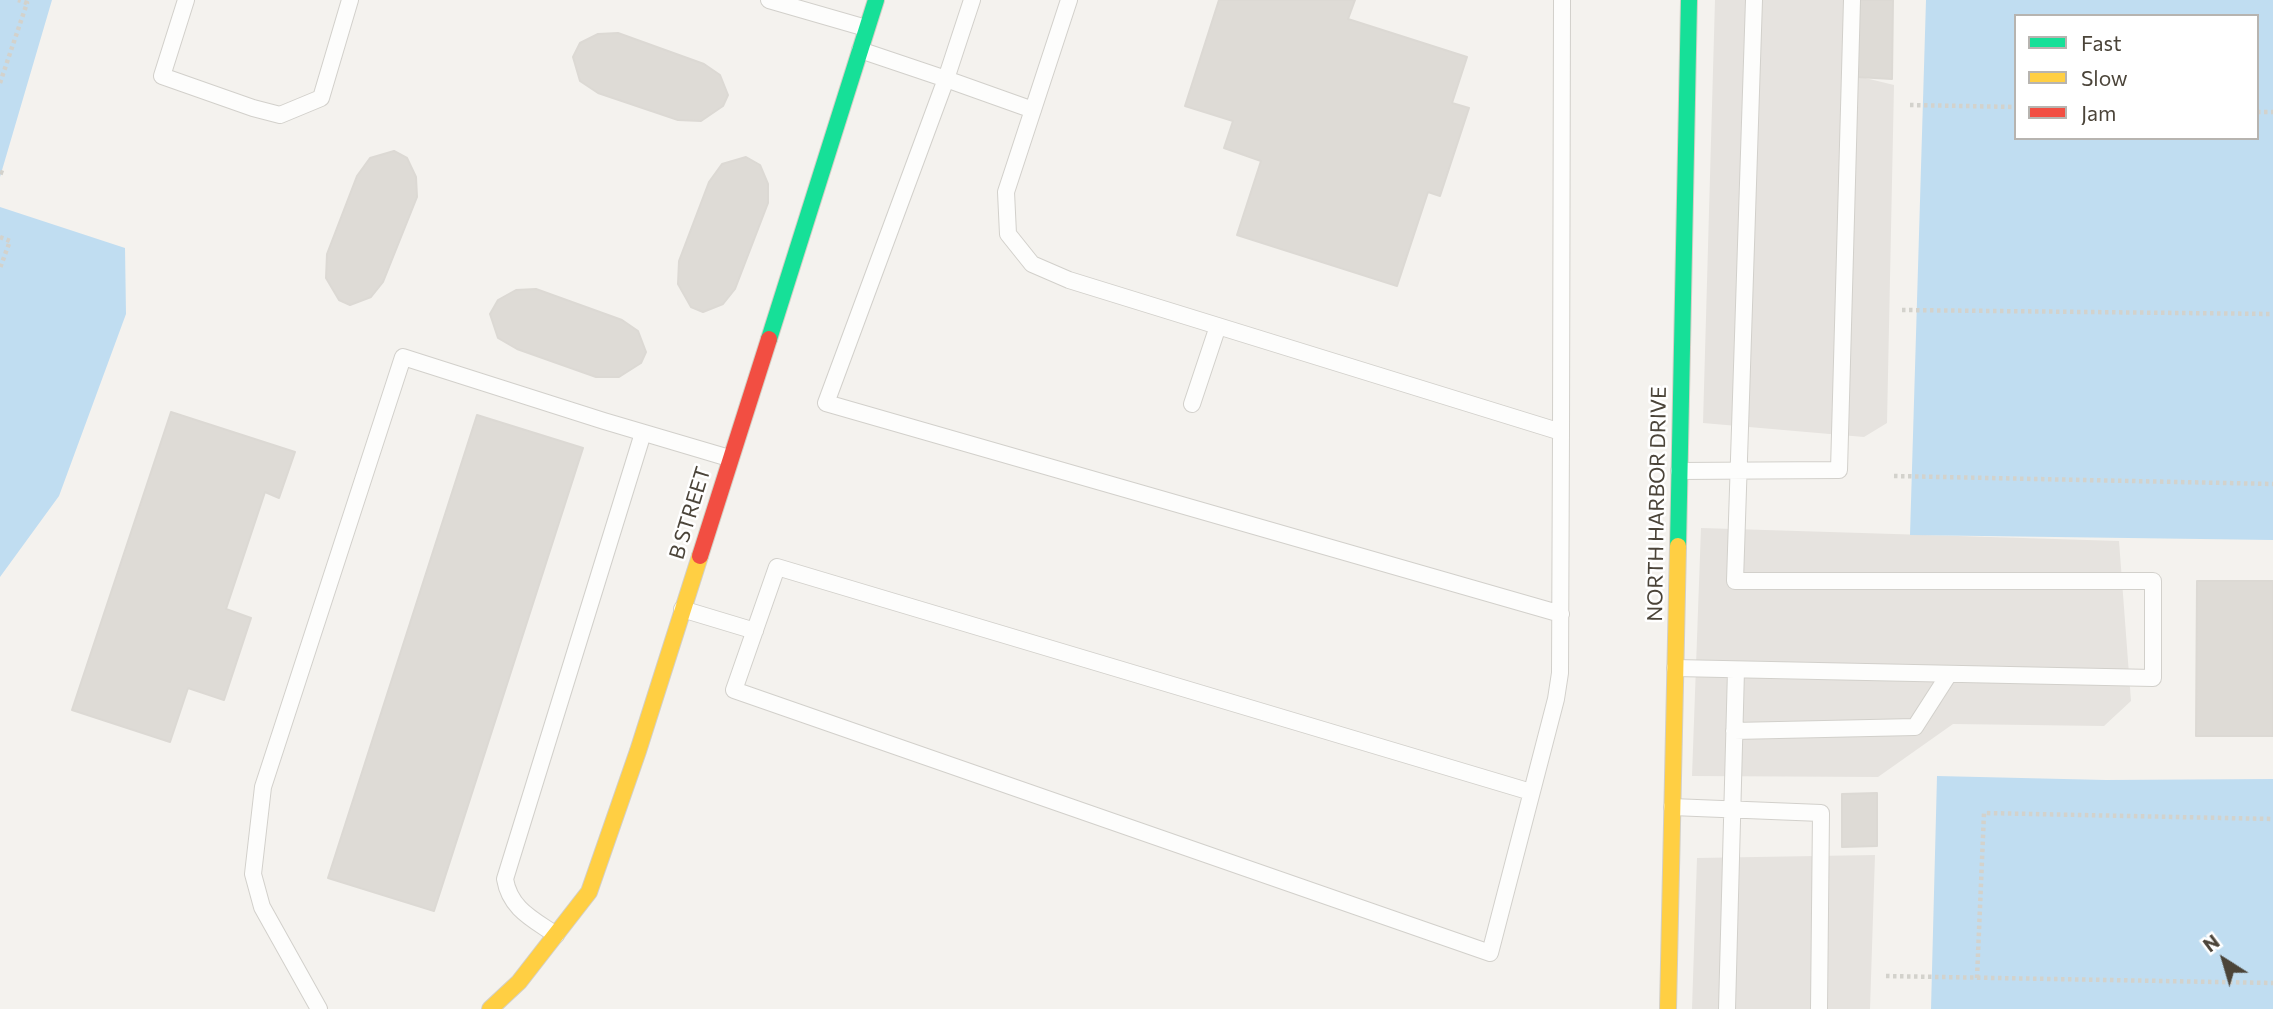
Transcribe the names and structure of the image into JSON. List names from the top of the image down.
{
  "streets": {
    "street": ["NORTH HARBOR DRIVE", "B STREET"]
  },
  "legend": ["Fast", "Slow", "Jam"],
  "north": "top left"
}
